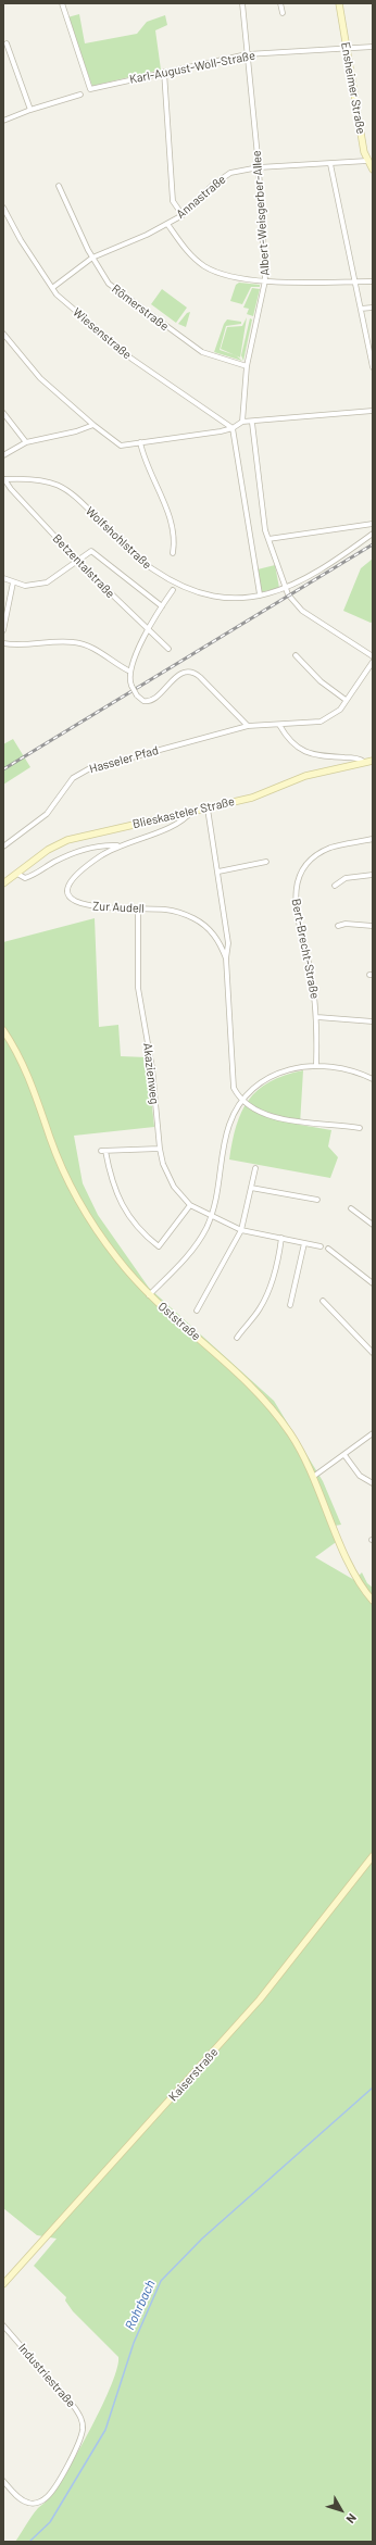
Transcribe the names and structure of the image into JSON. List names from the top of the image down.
{
  "streets": {
    "main road": [
      "Ensheimer Straße",
      "Blieskasteler Straße",
      "Oststraße",
      "Kaiserstraße"
    ],
    "street": [
      "Karl-August-Woll-Straße",
      "Annastraße",
      "Albert-Weisgerber-Allee",
      "Römerstraße",
      "Wiesenstraße",
      "Wolfshohlstraße",
      "Betzentalstraße",
      "Hasseler Pfad",
      "Zur Audell",
      "Bert-Brecht-Straße",
      "Akazienweg",
      "Industriestraße"
    ]
  },
  "crossings": [
    ["Karl-August-Woll-Straße", "Ensheimer Straße"],
    ["Karl-August-Woll-Straße", "Albert-Weisgerber-Allee"],
    ["Ensheimer Straße", "Annastraße"],
    ["Annastraße", "Albert-Weisgerber-Allee"],
    ["Annastraße", "Römerstraße"],
    ["Annastraße", "Wiesenstraße"],
    ["Albert-Weisgerber-Allee", "Römerstraße"],
    ["Wolfshohlstraße", "Betzentalstraße"],
    ["Blieskasteler Straße", "Zur Audell"],
    ["Zur Audell", "Akazienweg"]
  ],
  "water": ["Rohrbach"],
  "north": "bottom right"
}
